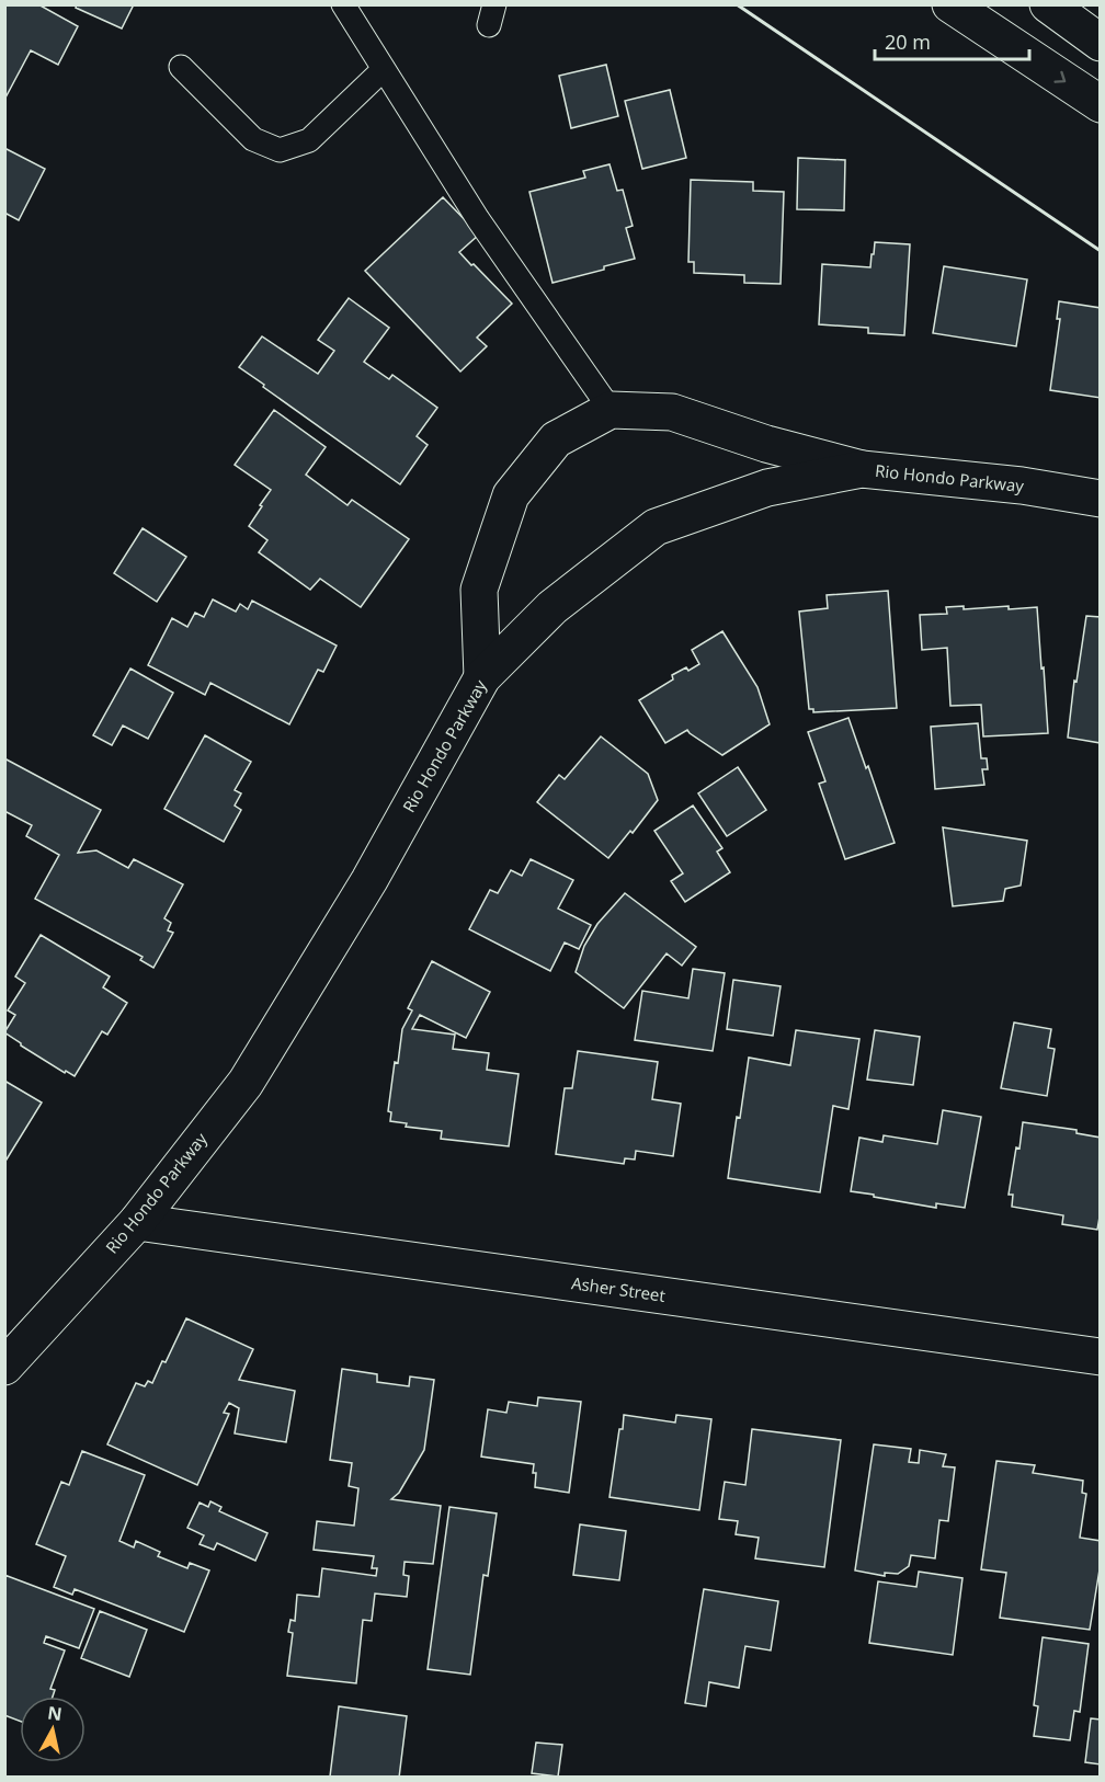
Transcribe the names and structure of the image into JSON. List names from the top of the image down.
{
  "streets": {
    "main road": ["Rio Hondo Parkway", "Asher Street"]
  },
  "crossings": [
    ["Rio Hondo Parkway", "Asher Street"]
  ],
  "scale_bar": "20 m",
  "north": "top"
}
